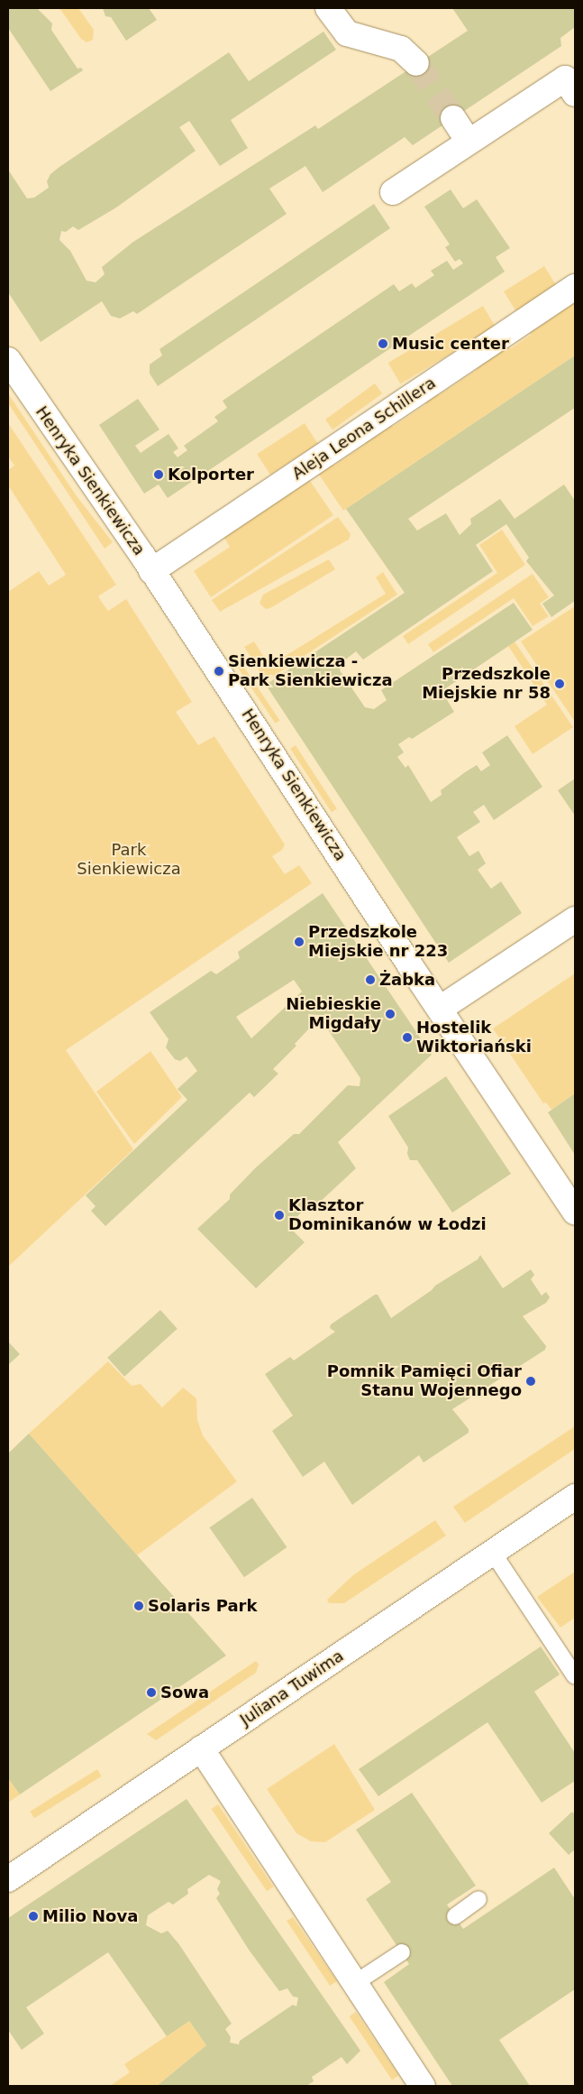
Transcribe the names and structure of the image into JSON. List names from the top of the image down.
{
  "streets": {
    "street": ["Aleja Leona Schillera", "Henryka Sienkiewicza", "Juliana Tuwima"]
  },
  "crossings": [
    ["Aleja Leona Schillera", "Henryka Sienkiewicza"]
  ],
  "parks": ["Park Sienkiewicza"],
  "places": [
    "Music center",
    "Kolporter",
    "Sienkiewicza - Park Sienkiewicza",
    "Przedszkole Miejskie nr 58",
    "Przedszkole Miejskie nr 223",
    "Żabka",
    "Niebieskie Migdały",
    "Hostelik Wiktoriański",
    "Klasztor Dominikanów w Łodzi",
    "Pomnik Pamięci Ofiar Stanu Wojennego",
    "Solaris Park",
    "Sowa",
    "Milio Nova"
  ]
}
